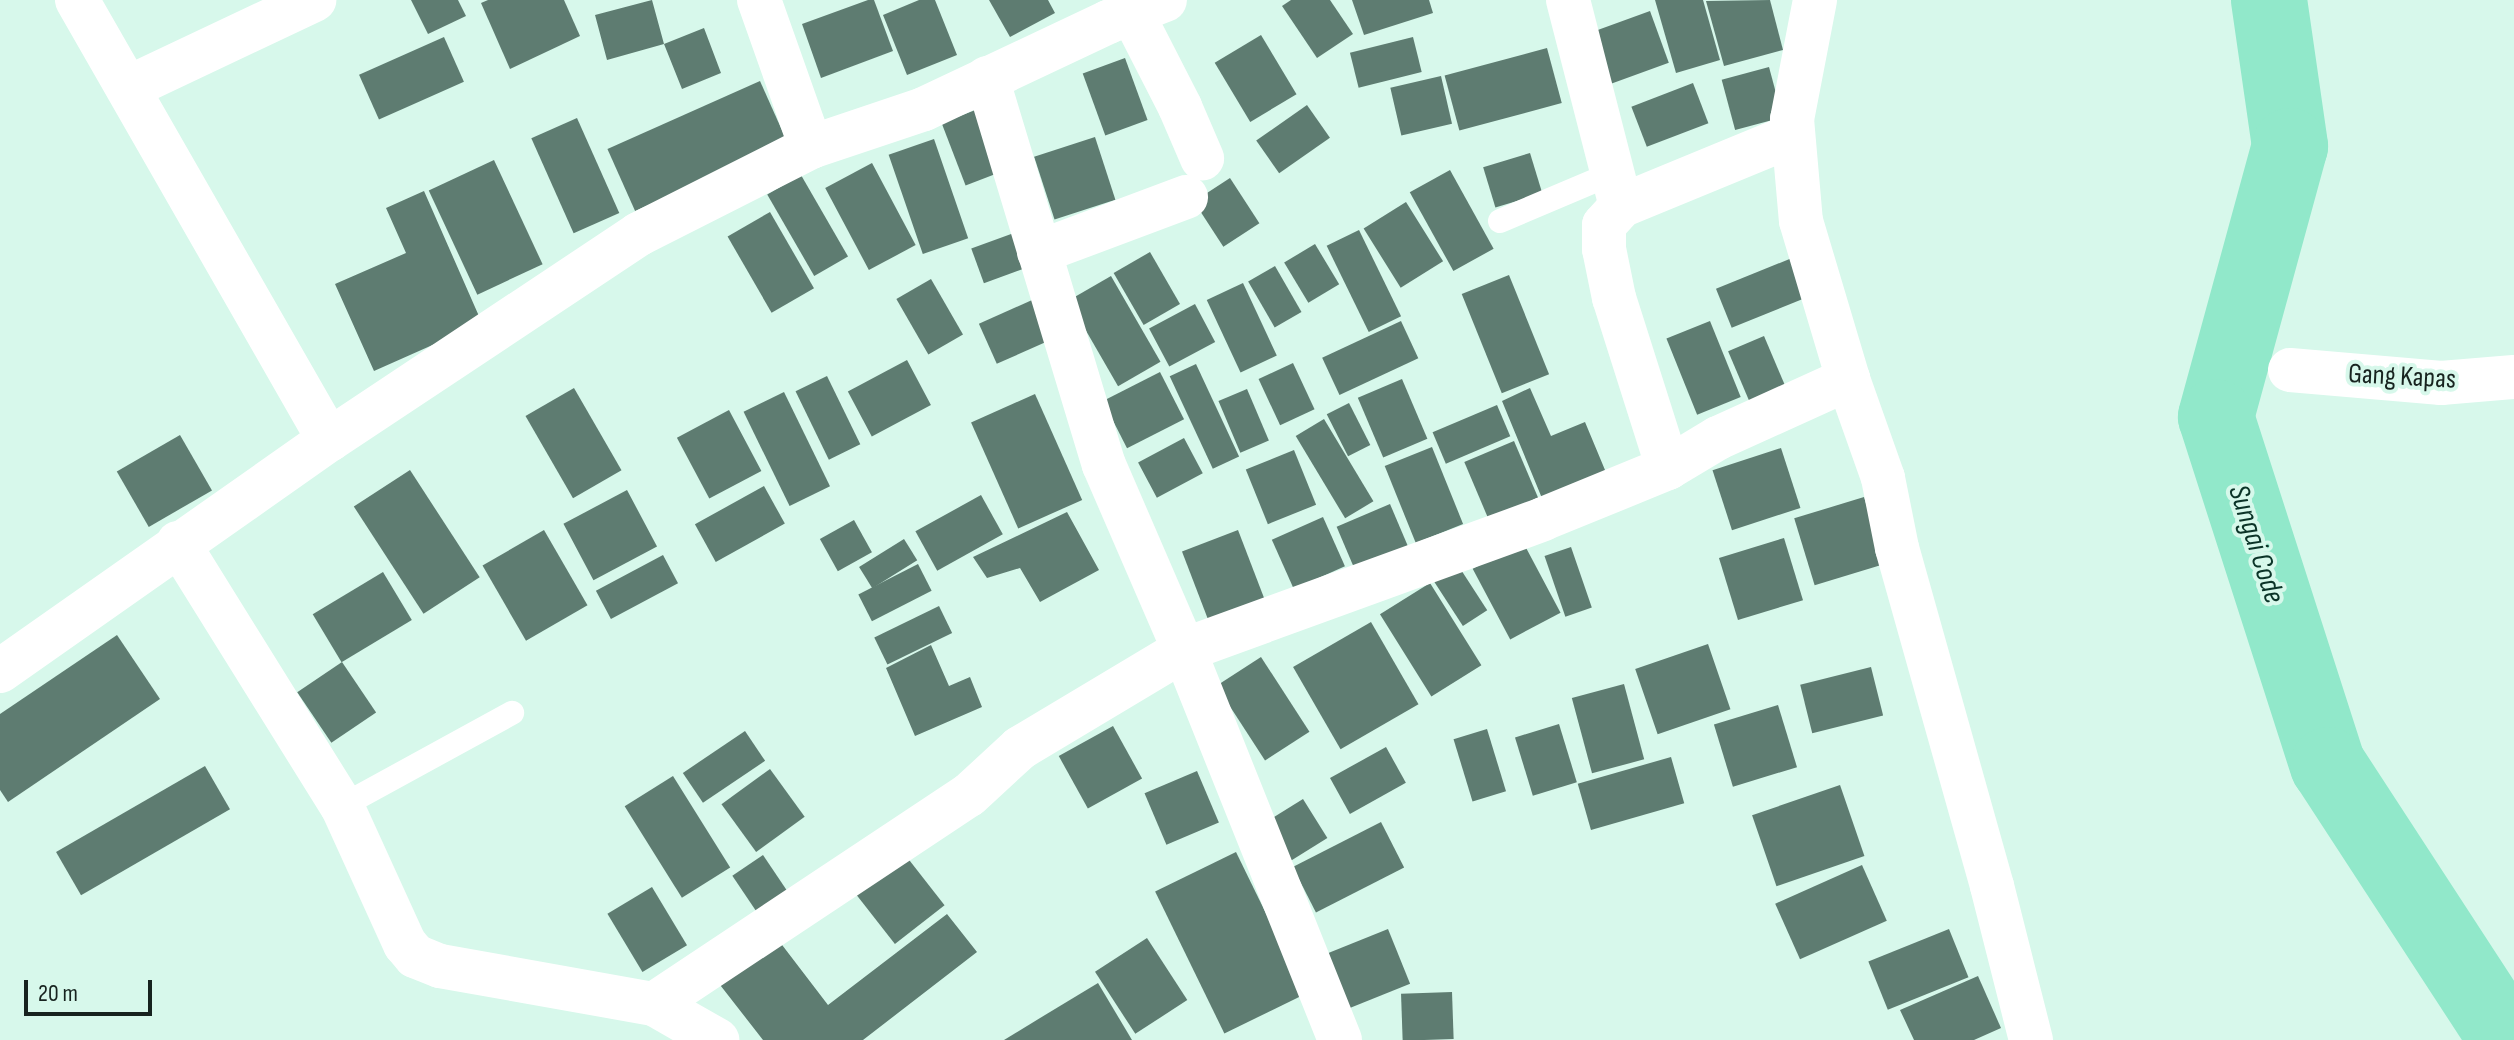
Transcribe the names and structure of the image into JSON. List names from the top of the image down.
{
  "streets": {
    "street": ["Gang Kapas"]
  },
  "water": ["Sungai Code"],
  "scale_bar": "20 m"
}
